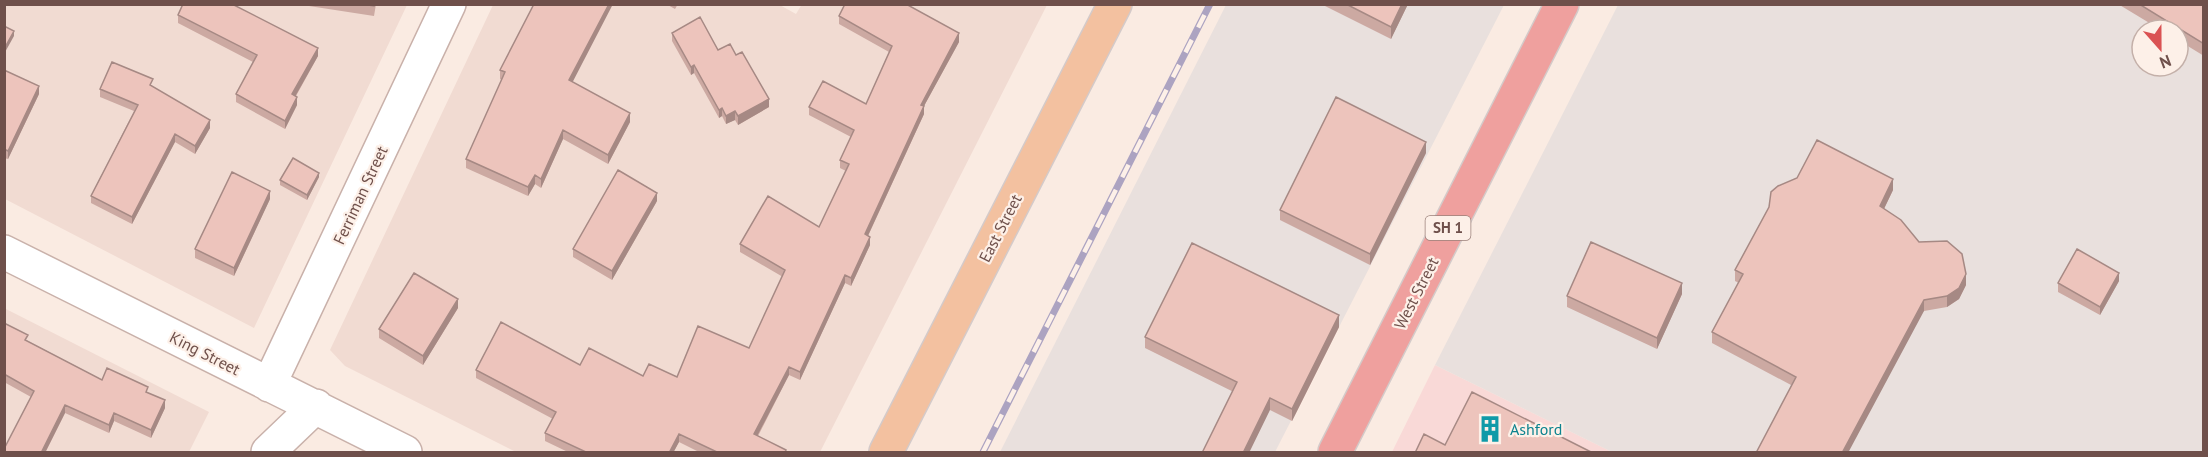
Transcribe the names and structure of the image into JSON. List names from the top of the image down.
{
  "streets": {
    "highway": ["SH 1", "West Street"],
    "main road": ["East Street"],
    "street": ["Ferriman Street", "King Street"]
  },
  "crossings": [
    ["Ferriman Street", "King Street"]
  ],
  "places": {
    "building": ["Ashford"]
  },
  "north": "bottom"
}
